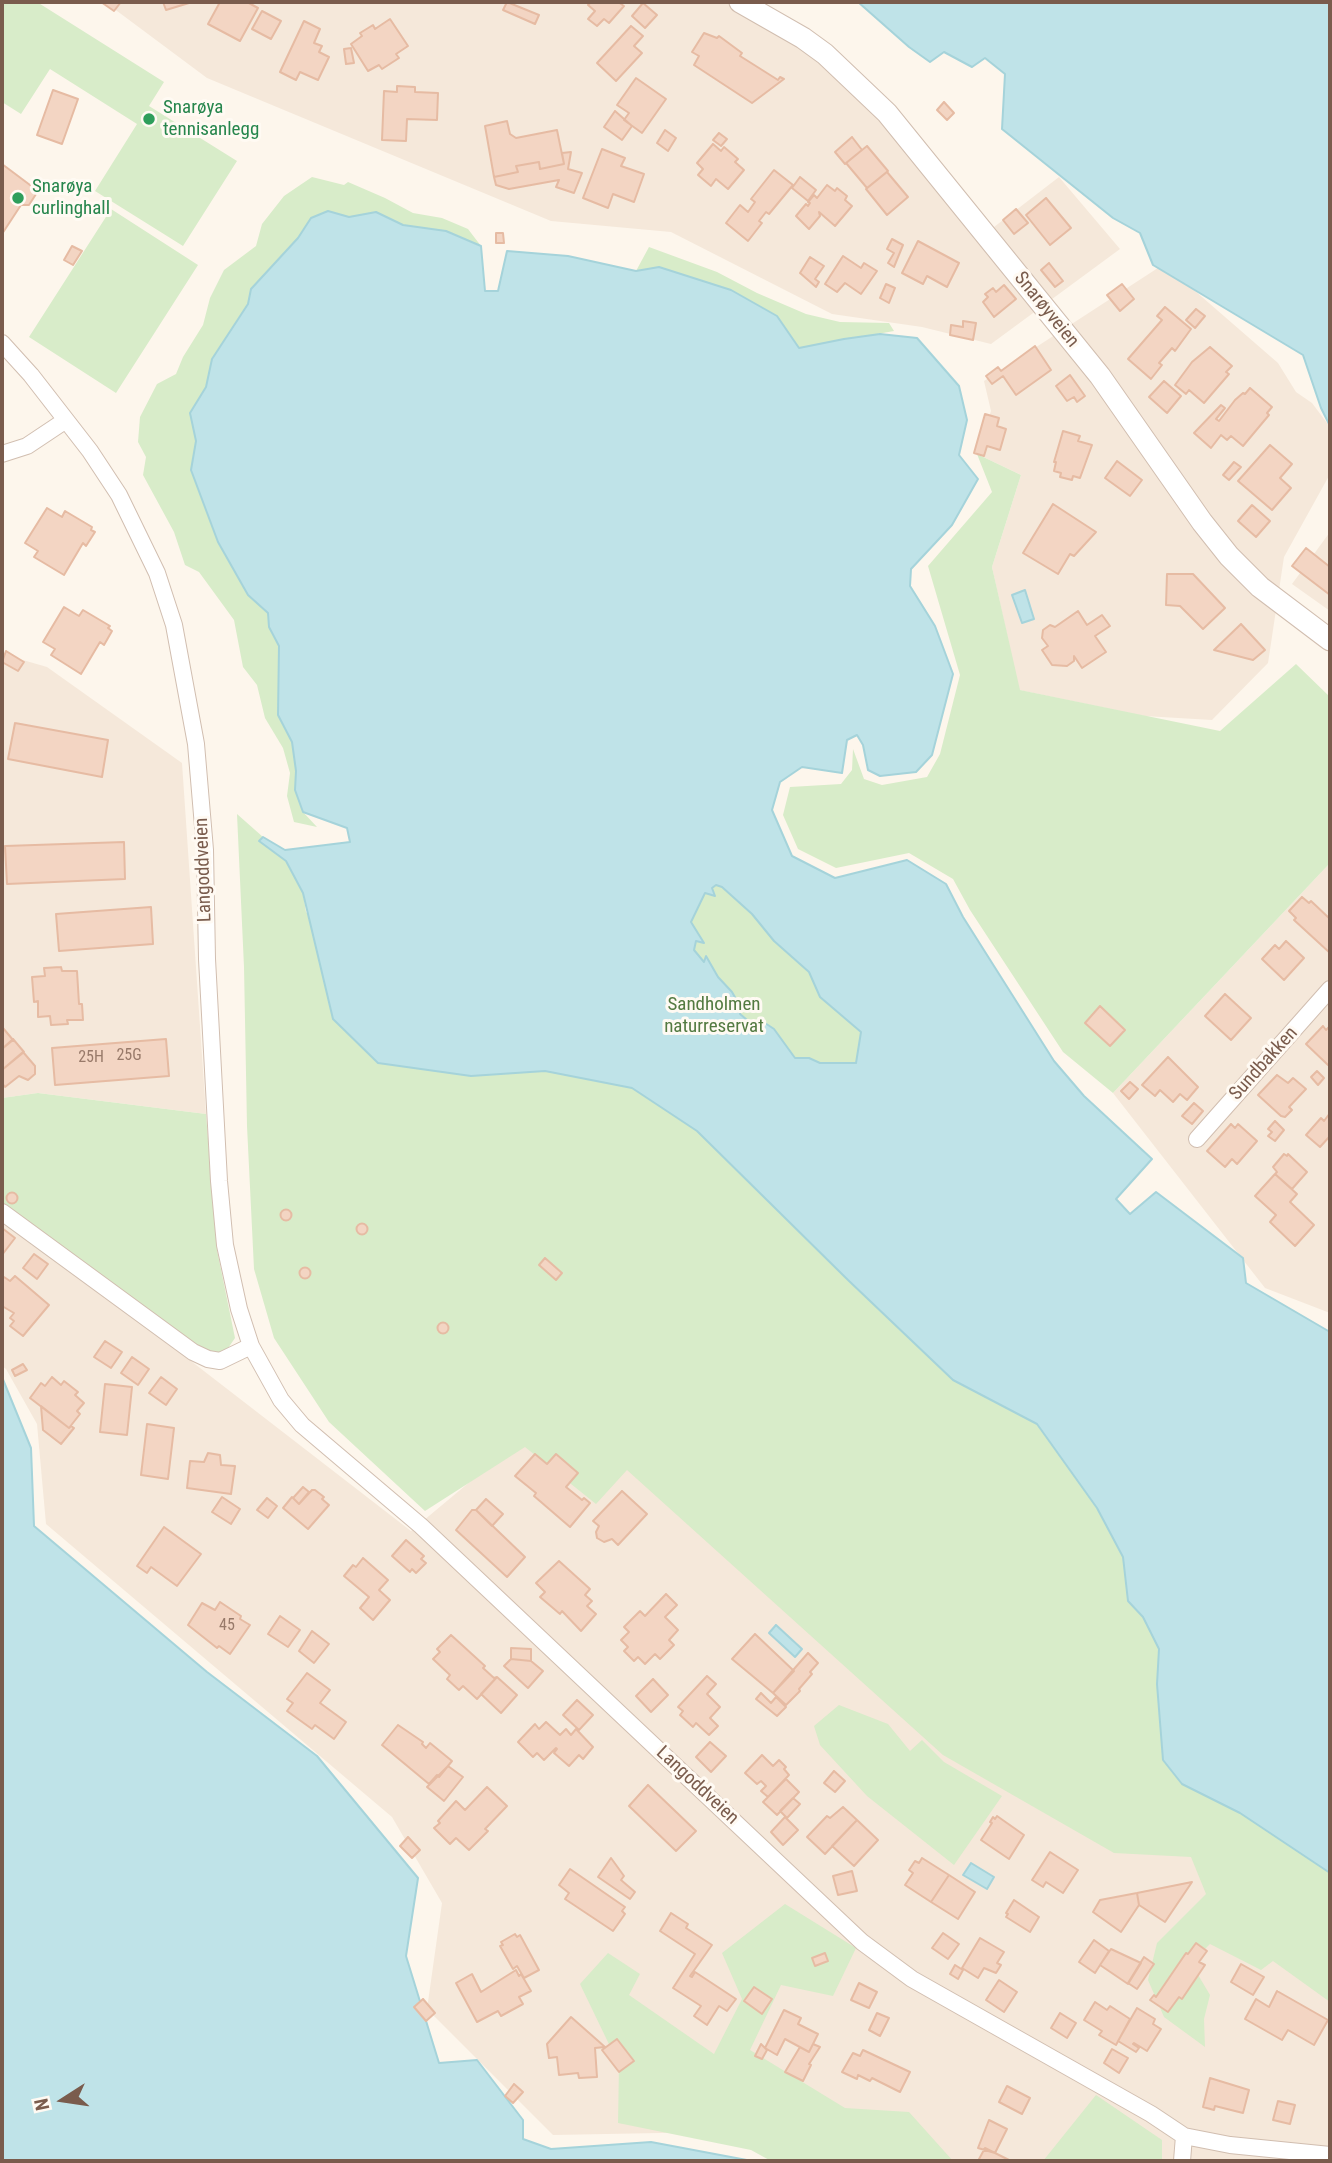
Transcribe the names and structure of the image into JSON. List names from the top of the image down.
{
  "streets": {
    "street": ["Snarøyveien", "Langoddveien", "Sundbakken"]
  },
  "parks": ["Sandholmen naturreservat"],
  "places": ["Snarøya tennisanlegg", "Snarøya curlinghall"],
  "house_numbers": ["25G", "25H", "45"],
  "north": "left"
}
